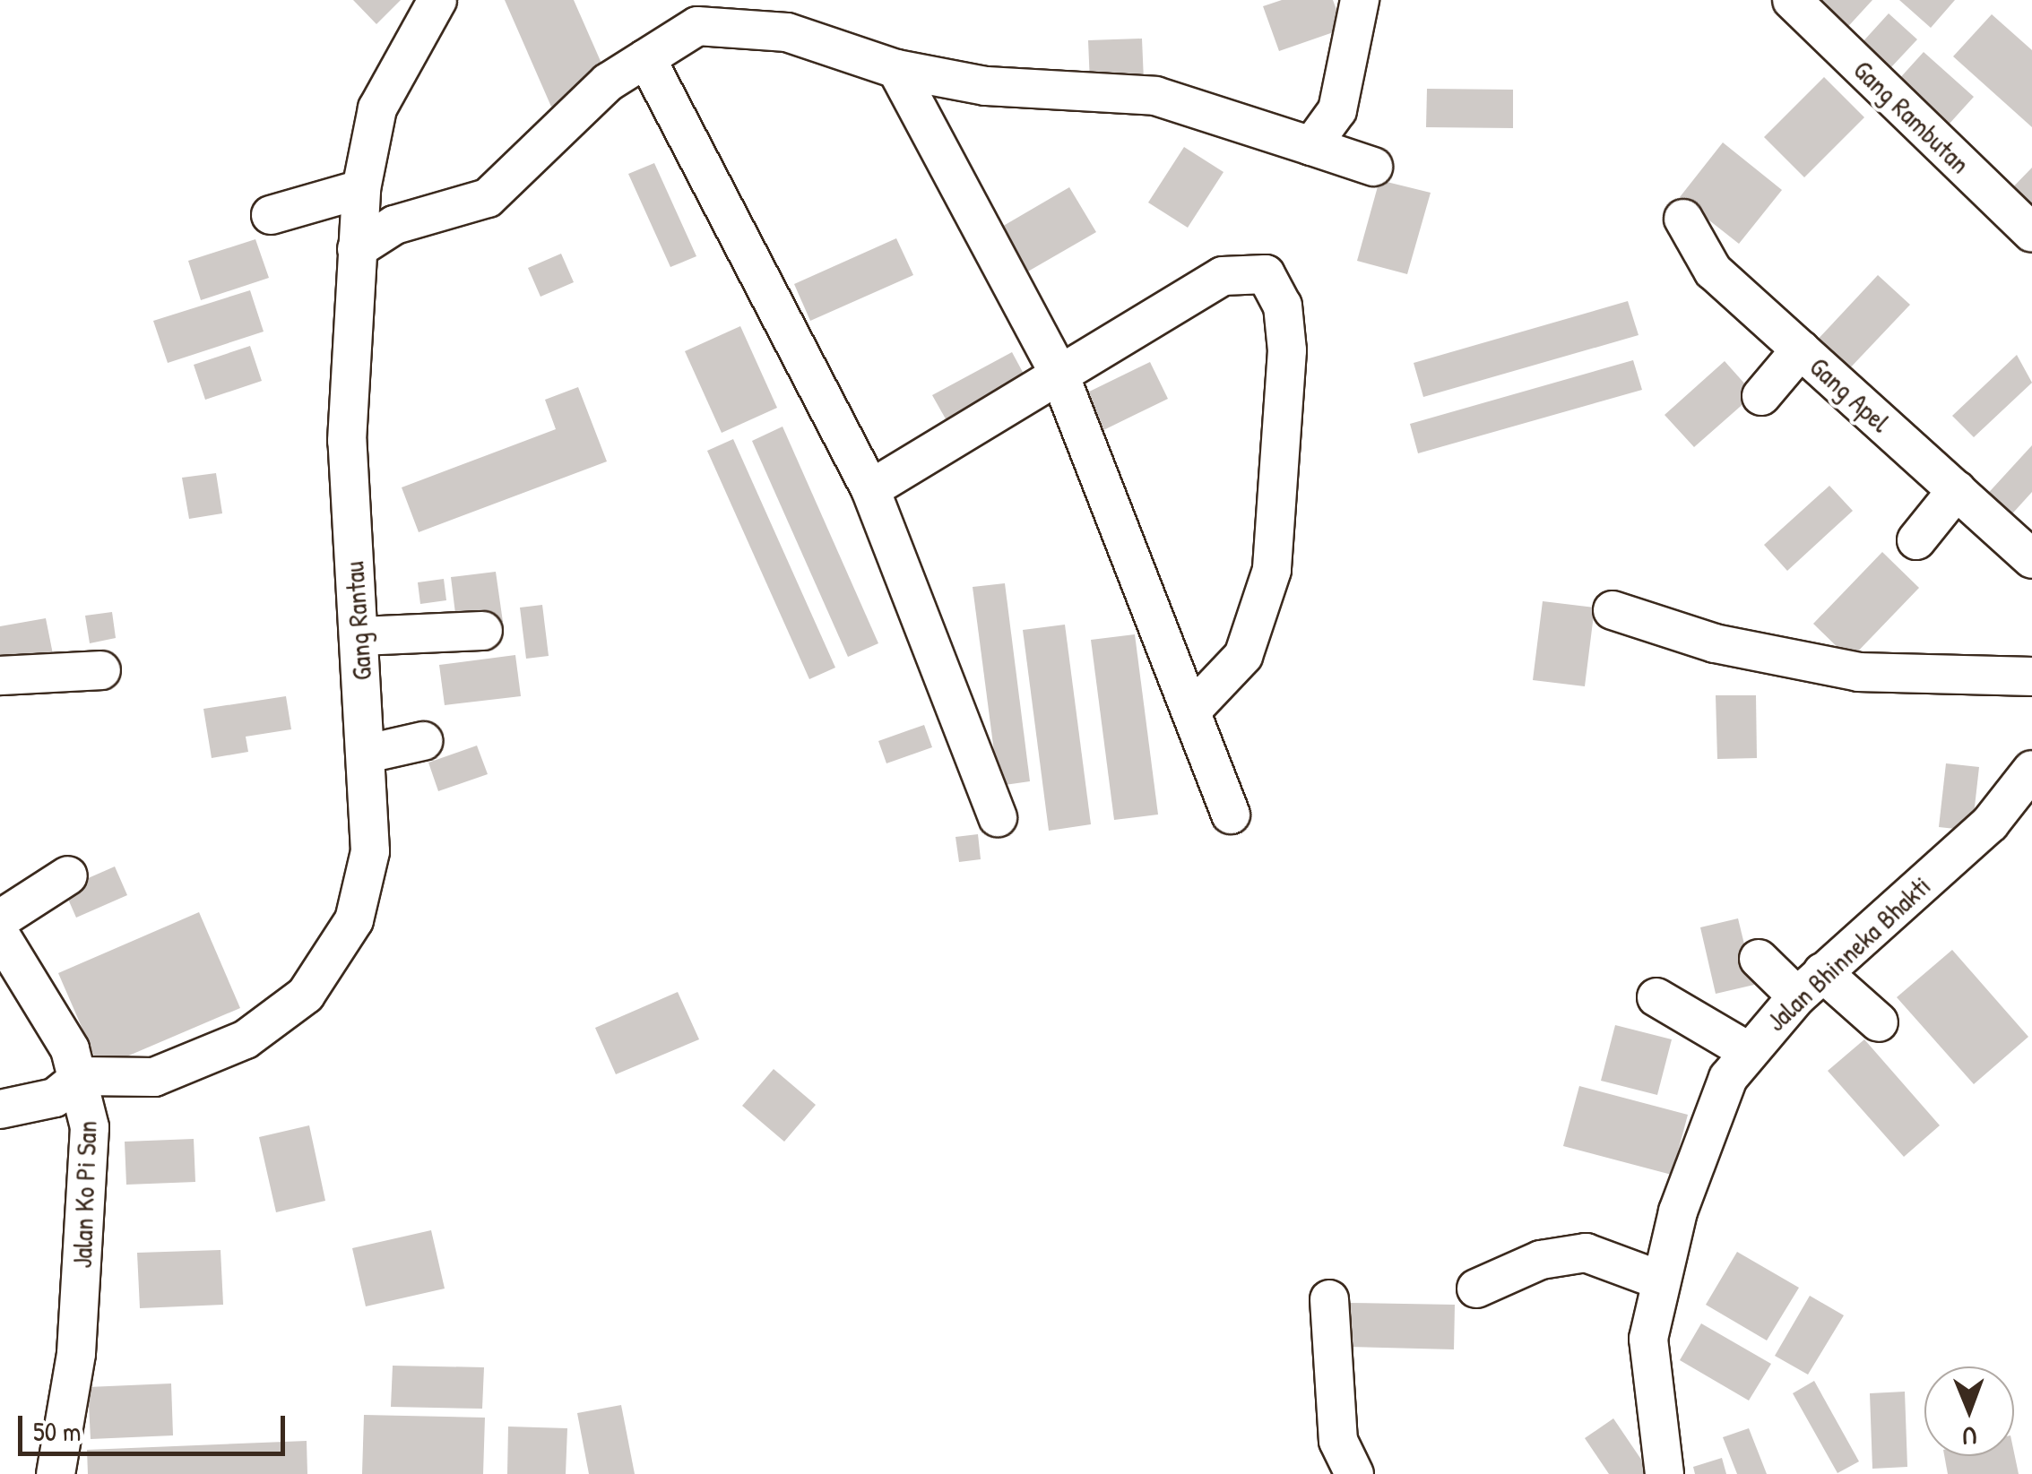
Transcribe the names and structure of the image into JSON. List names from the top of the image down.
{
  "streets": {
    "street": [
      "Gang Rambutan",
      "Gang Apel",
      "Gang Rantau",
      "Jalan Bhinneka Bhakti",
      "Jalan Ko Pi San"
    ]
  },
  "crossings": [
    ["Gang Rantau", "Jalan Ko Pi San"]
  ],
  "scale_bar": "50 m",
  "north": "bottom"
}
